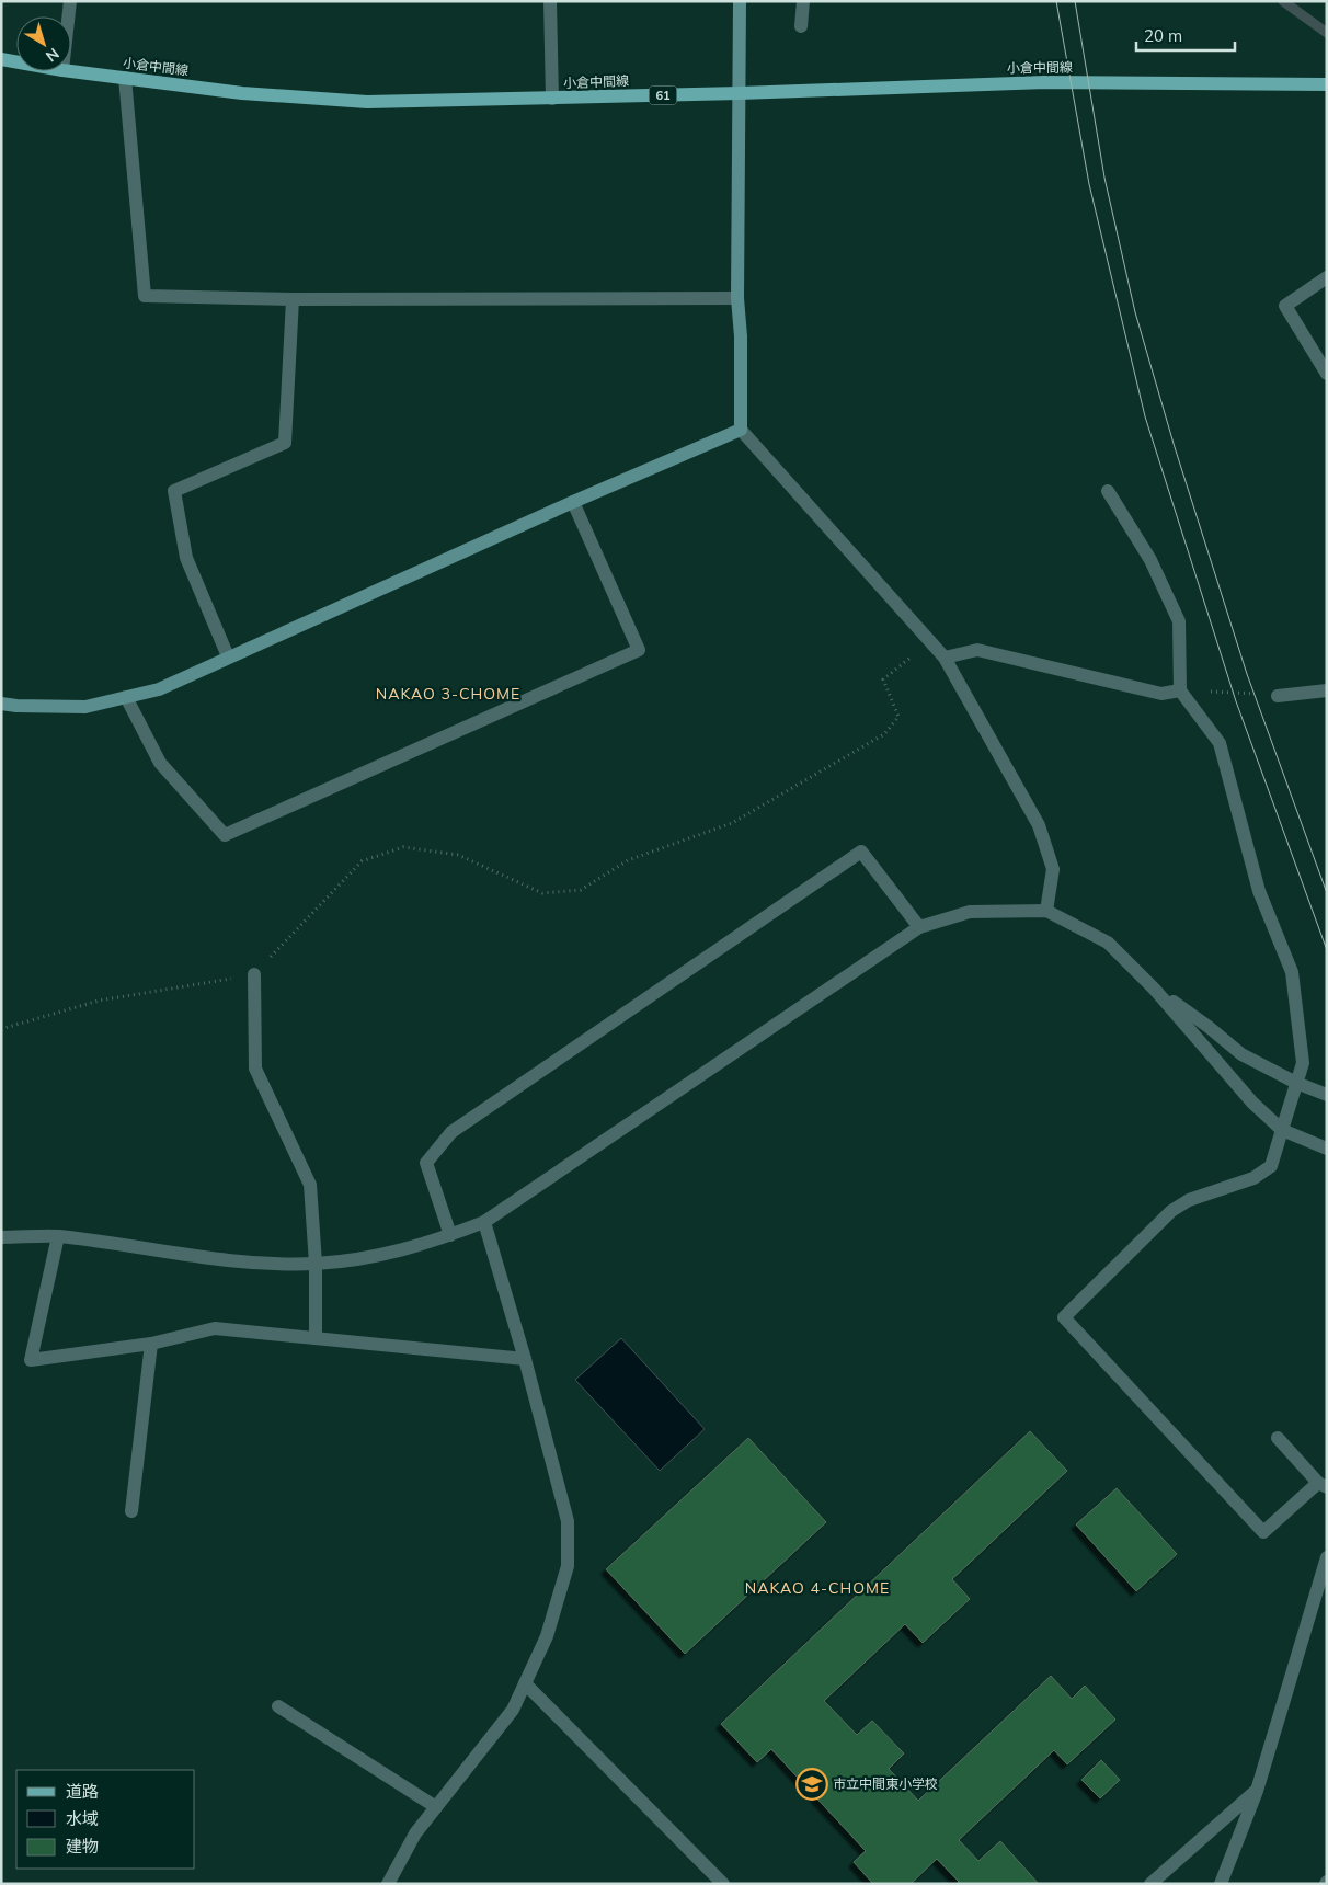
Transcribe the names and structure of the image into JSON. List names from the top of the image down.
{
  "streets": {
    "main road": ["小倉中間線", "61"]
  },
  "districts": ["NAKAO 3-CHOME", "NAKAO 4-CHOME"],
  "places": {
    "school or university": ["市立中間東小学校"]
  },
  "legend": ["道路", "水域", "建物"],
  "scale_bar": "20 m",
  "north": "bottom right"
}
